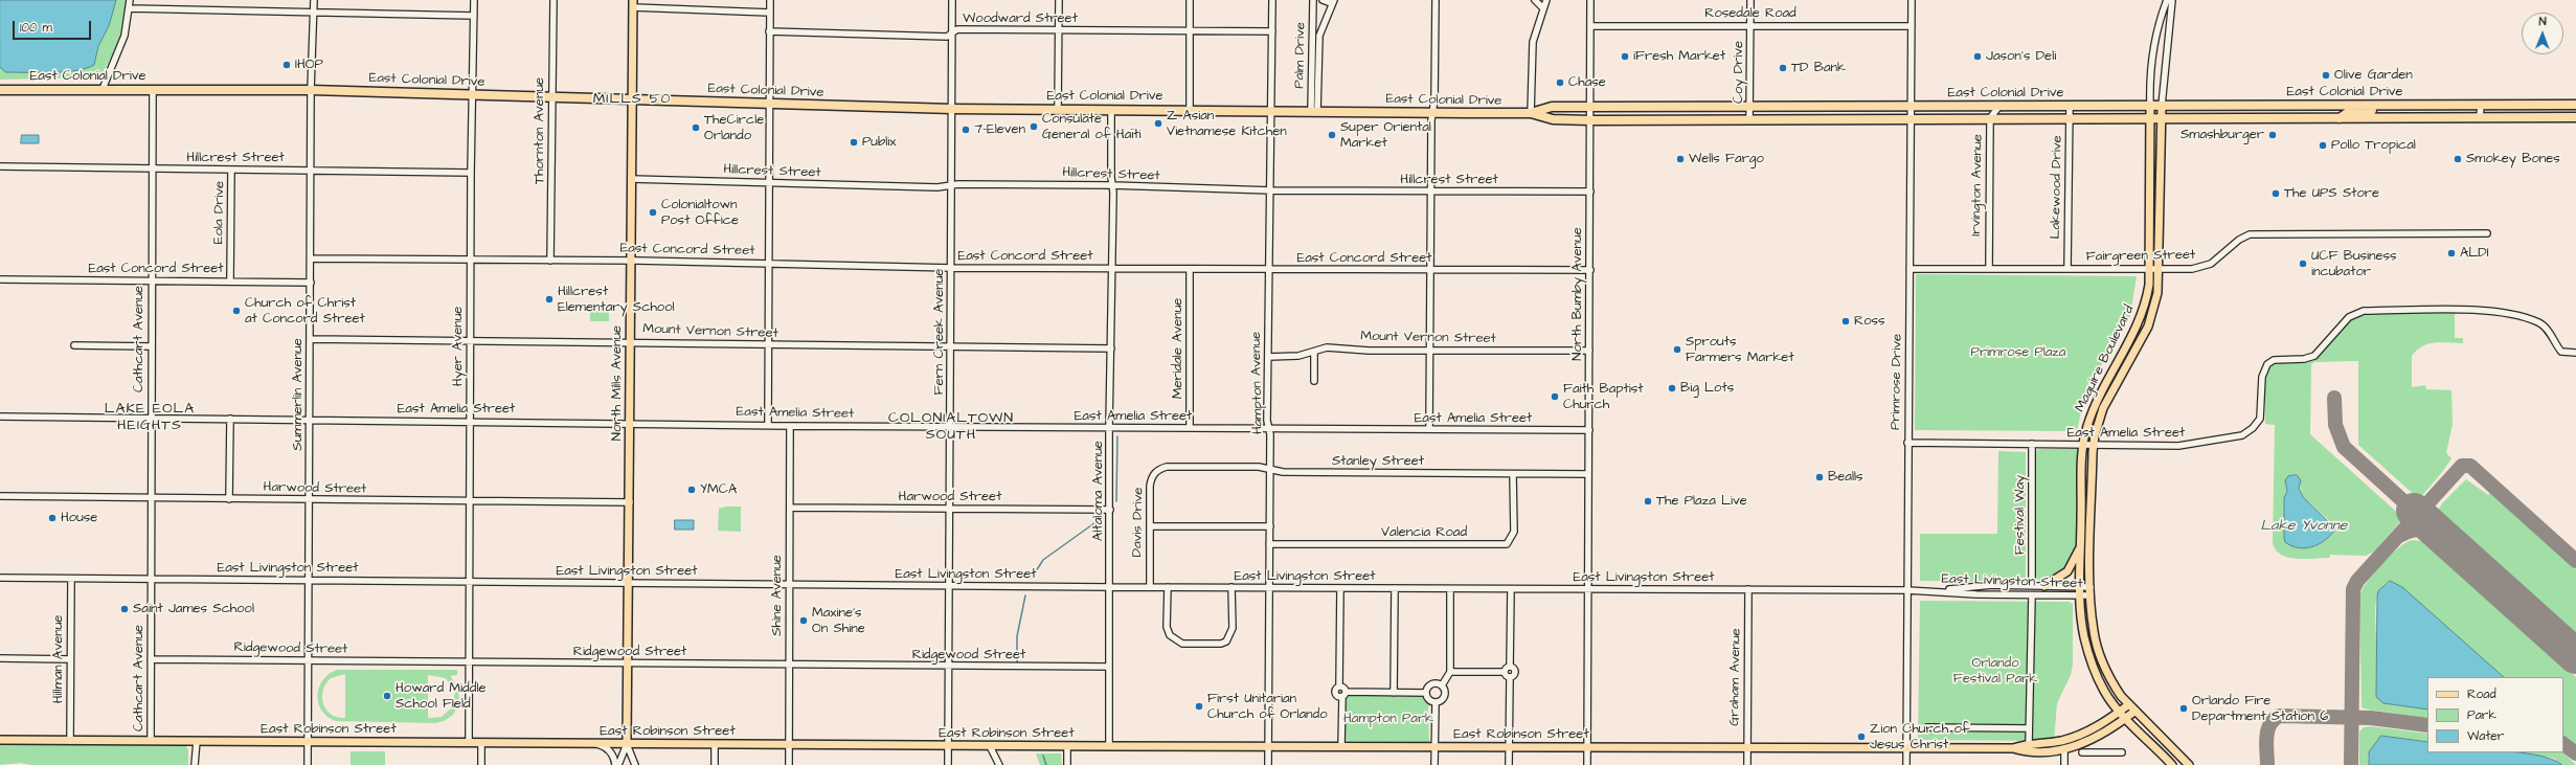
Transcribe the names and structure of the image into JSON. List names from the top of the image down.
{
  "streets": {
    "highway": ["East Colonial Drive"],
    "main road": ["Maguire Boulevard", "North Mills Avenue", "East Robinson Street"],
    "street": [
      "Rosedale Road",
      "Woodward Street",
      "Palm Drive",
      "Coy Drive",
      "Thornton Avenue",
      "Hillcrest Street",
      "Irvington Avenue",
      "Lakewood Drive",
      "Eola Drive",
      "East Concord Street",
      "Fairgreen Street",
      "North Bumby Avenue",
      "Mount Vernon Street",
      "Fern Creek Avenue",
      "Cathcart Avenue",
      "Hyer Avenue",
      "Meridale Avenue",
      "Primrose Drive",
      "Hampton Avenue",
      "Summerlin Avenue",
      "East Amelia Street",
      "Stanley Street",
      "Harwood Street",
      "Altaloma Avenue",
      "Festival Way",
      "Davis Drive",
      "Valencia Road",
      "East Livingston Street",
      "Shine Avenue",
      "Ridgewood Street",
      "Hillman Avenue",
      "Graham Avenue"
    ]
  },
  "crossings": [
    ["Rosedale Road", "Coy Drive"],
    ["Rosedale Road", "North Bumby Avenue"],
    ["Rosedale Road", "Primrose Drive"],
    ["Woodward Street", "Fern Creek Avenue"],
    ["Woodward Street", "Hampton Avenue"],
    ["Palm Drive", "East Colonial Drive"],
    ["Coy Drive", "East Colonial Drive"],
    ["East Colonial Drive", "Thornton Avenue"],
    ["East Colonial Drive", "Irvington Avenue"],
    ["East Colonial Drive", "Lakewood Drive"],
    ["East Colonial Drive", "North Bumby Avenue"],
    ["East Colonial Drive", "Fern Creek Avenue"],
    ["East Colonial Drive", "Cathcart Avenue"],
    ["East Colonial Drive", "Hyer Avenue"],
    ["East Colonial Drive", "Maguire Boulevard"],
    ["East Colonial Drive", "Primrose Drive"],
    ["East Colonial Drive", "North Mills Avenue"],
    ["East Colonial Drive", "Hampton Avenue"],
    ["East Colonial Drive", "Summerlin Avenue"],
    ["East Colonial Drive", "Altaloma Avenue"],
    ["Thornton Avenue", "East Concord Street"],
    ["Hillcrest Street", "Eola Drive"],
    ["Hillcrest Street", "North Bumby Avenue"],
    ["Hillcrest Street", "Fern Creek Avenue"],
    ["Hillcrest Street", "Cathcart Avenue"],
    ["Hillcrest Street", "Hyer Avenue"],
    ["Hillcrest Street", "North Mills Avenue"],
    ["Hillcrest Street", "Hampton Avenue"],
    ["Hillcrest Street", "Summerlin Avenue"],
    ["Hillcrest Street", "Altaloma Avenue"],
    ["Irvington Avenue", "Fairgreen Street"],
    ["Lakewood Drive", "Fairgreen Street"],
    ["Eola Drive", "East Concord Street"],
    ["East Concord Street", "North Bumby Avenue"],
    ["East Concord Street", "Fern Creek Avenue"],
    ["East Concord Street", "Cathcart Avenue"],
    ["East Concord Street", "Hyer Avenue"],
    ["East Concord Street", "Meridale Avenue"],
    ["East Concord Street", "North Mills Avenue"],
    ["East Concord Street", "Hampton Avenue"],
    ["East Concord Street", "Summerlin Avenue"],
    ["East Concord Street", "Altaloma Avenue"],
    ["Fairgreen Street", "Maguire Boulevard"],
    ["Fairgreen Street", "Primrose Drive"],
    ["North Bumby Avenue", "Mount Vernon Street"],
    ["North Bumby Avenue", "East Amelia Street"],
    ["North Bumby Avenue", "Stanley Street"],
    ["North Bumby Avenue", "East Livingston Street"],
    ["North Bumby Avenue", "East Robinson Street"],
    ["Mount Vernon Street", "Fern Creek Avenue"],
    ["Mount Vernon Street", "Hyer Avenue"],
    ["Mount Vernon Street", "North Mills Avenue"],
    ["Mount Vernon Street", "Hampton Avenue"],
    ["Mount Vernon Street", "Summerlin Avenue"],
    ["Mount Vernon Street", "Altaloma Avenue"],
    ["Fern Creek Avenue", "East Amelia Street"],
    ["Fern Creek Avenue", "Harwood Street"],
    ["Fern Creek Avenue", "East Livingston Street"],
    ["Fern Creek Avenue", "Ridgewood Street"],
    ["Fern Creek Avenue", "East Robinson Street"],
    ["Cathcart Avenue", "East Amelia Street"],
    ["Cathcart Avenue", "Harwood Street"],
    ["Cathcart Avenue", "East Livingston Street"],
    ["Cathcart Avenue", "Ridgewood Street"],
    ["Cathcart Avenue", "East Robinson Street"],
    ["Hyer Avenue", "East Amelia Street"],
    ["Hyer Avenue", "Harwood Street"],
    ["Hyer Avenue", "East Livingston Street"],
    ["Hyer Avenue", "Ridgewood Street"],
    ["Hyer Avenue", "East Robinson Street"],
    ["Meridale Avenue", "East Amelia Street"],
    ["Maguire Boulevard", "East Amelia Street"],
    ["Maguire Boulevard", "East Livingston Street"],
    ["Maguire Boulevard", "East Robinson Street"],
    ["Primrose Drive", "East Amelia Street"],
    ["Primrose Drive", "East Livingston Street"],
    ["Primrose Drive", "East Robinson Street"],
    ["North Mills Avenue", "East Amelia Street"],
    ["North Mills Avenue", "Harwood Street"],
    ["North Mills Avenue", "East Livingston Street"],
    ["North Mills Avenue", "Ridgewood Street"],
    ["North Mills Avenue", "East Robinson Street"],
    ["Hampton Avenue", "East Amelia Street"],
    ["Hampton Avenue", "Stanley Street"],
    ["Hampton Avenue", "Valencia Road"],
    ["Hampton Avenue", "East Livingston Street"],
    ["Hampton Avenue", "East Robinson Street"],
    ["Summerlin Avenue", "East Amelia Street"],
    ["Summerlin Avenue", "Harwood Street"],
    ["Summerlin Avenue", "East Livingston Street"],
    ["Summerlin Avenue", "Ridgewood Street"],
    ["Summerlin Avenue", "East Robinson Street"],
    ["East Amelia Street", "Altaloma Avenue"],
    ["East Amelia Street", "Festival Way"],
    ["East Amelia Street", "Shine Avenue"],
    ["Stanley Street", "Davis Drive"],
    ["Stanley Street", "Valencia Road"],
    ["Harwood Street", "Altaloma Avenue"],
    ["Harwood Street", "Shine Avenue"],
    ["Altaloma Avenue", "East Livingston Street"],
    ["Altaloma Avenue", "Ridgewood Street"],
    ["Altaloma Avenue", "East Robinson Street"],
    ["Festival Way", "East Livingston Street"],
    ["Davis Drive", "East Livingston Street"],
    ["East Livingston Street", "Shine Avenue"],
    ["East Livingston Street", "Hillman Avenue"],
    ["East Livingston Street", "Graham Avenue"],
    ["Shine Avenue", "Ridgewood Street"],
    ["Shine Avenue", "East Robinson Street"],
    ["Hillman Avenue", "East Robinson Street"],
    ["Graham Avenue", "East Robinson Street"]
  ],
  "districts": ["MILLS 50", "LAKE EOLA HEIGHTS", "COLONIALTOWN SOUTH"],
  "water": ["Lake Yvonne"],
  "parks": ["Primrose Plaza", "Orlando Festival Park", "Hampton Park"],
  "places": [
    "iFresh Market",
    "Jason's Deli",
    "IHOP",
    "TD Bank",
    "Olive Garden",
    "Chase",
    "Z Asian Vietnamese Kitchen",
    "Consulate General of Haïti",
    "TheCircle Orlando",
    "7-Eleven",
    "Super Oriental Market",
    "Smashburger",
    "Publix",
    "Pollo Tropical",
    "Wells Fargo",
    "Smokey Bones",
    "The UPS Store",
    "Colonialtown Post Office",
    "ALDI",
    "UCF Business incubator",
    "Hillcrest Elementary School",
    "Church of Christ at Concord Street",
    "Ross",
    "Sprouts Farmers Market",
    "Big Lots",
    "Faith Baptist Church",
    "Bealls",
    "YMCA",
    "The Plaza Live",
    "House",
    "Saint James School",
    "Maxine's On Shine",
    "Howard Middle School FIeld",
    "First Unitarian Church of Orlando",
    "Orlando Fire Department Station 6",
    "Zion Church of Jesus Christ"
  ],
  "legend": ["Road", "Park", "Water"],
  "scale_bar": "100 m",
  "north": "top"
}
